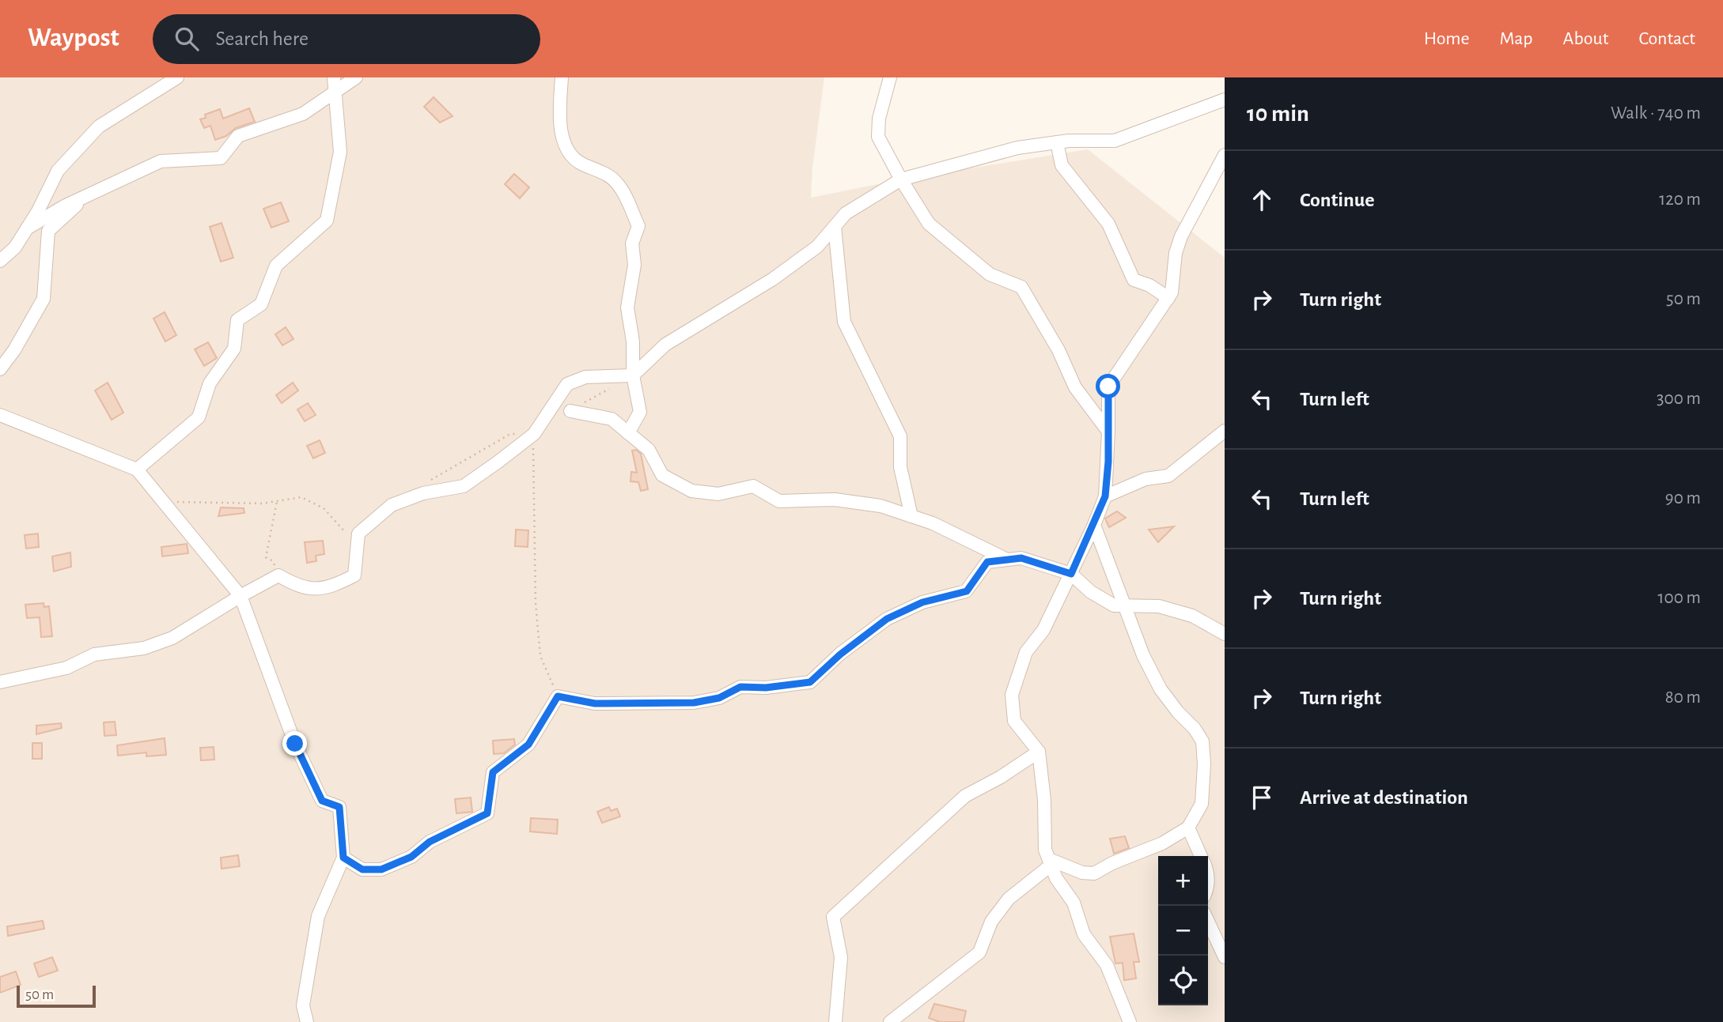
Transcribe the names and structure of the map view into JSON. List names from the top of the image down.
{
  "scale_bar": "50 m",
  "page": {
    "header": "Waypost",
    "search": "Search here",
    "nav": [
      "Home",
      "Map",
      "About",
      "Contact"
    ],
    "heading": ["10 min", "Walk · 740 m"],
    "list": [
      ["Continue", "120 m"],
      ["Turn right", "50 m"],
      ["Turn left", "300 m"],
      ["Turn left", "90 m"],
      ["Turn right", "100 m"],
      ["Turn right", "80 m"],
      "Arrive at destination"
    ],
    "map_buttons": ["+", "−"],
    "scale": "50 m"
  }
}
